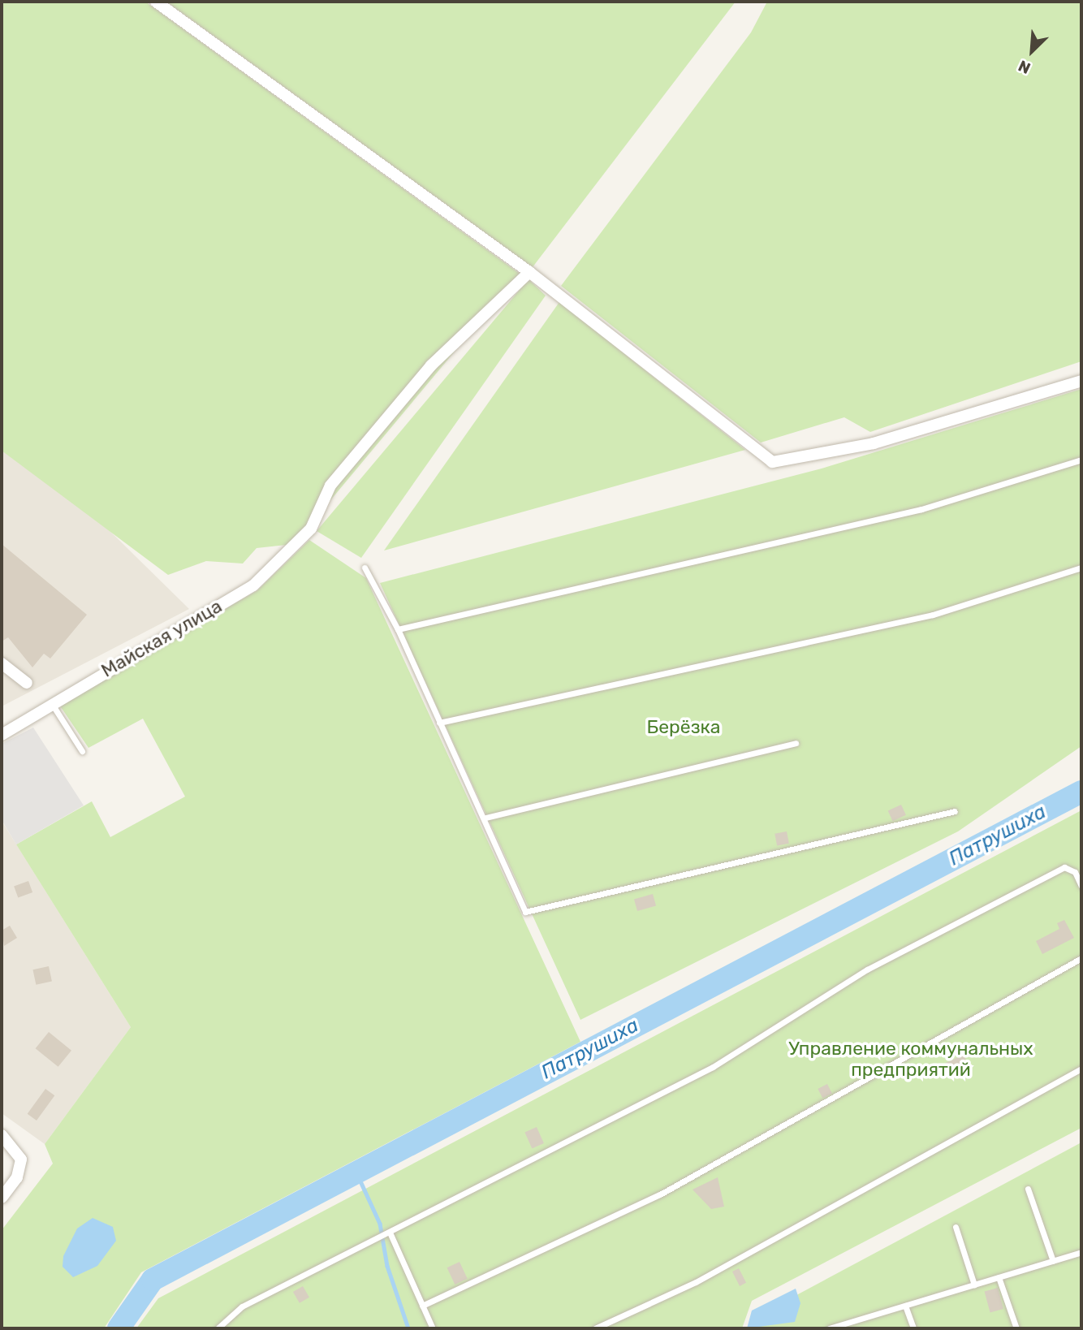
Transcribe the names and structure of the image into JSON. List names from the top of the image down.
{
  "streets": {
    "street": ["Майская улица"]
  },
  "water": ["Патрушиха"],
  "parks": ["Берёзка", "Управление коммунальных предприятий"],
  "north": "bottom left"
}
